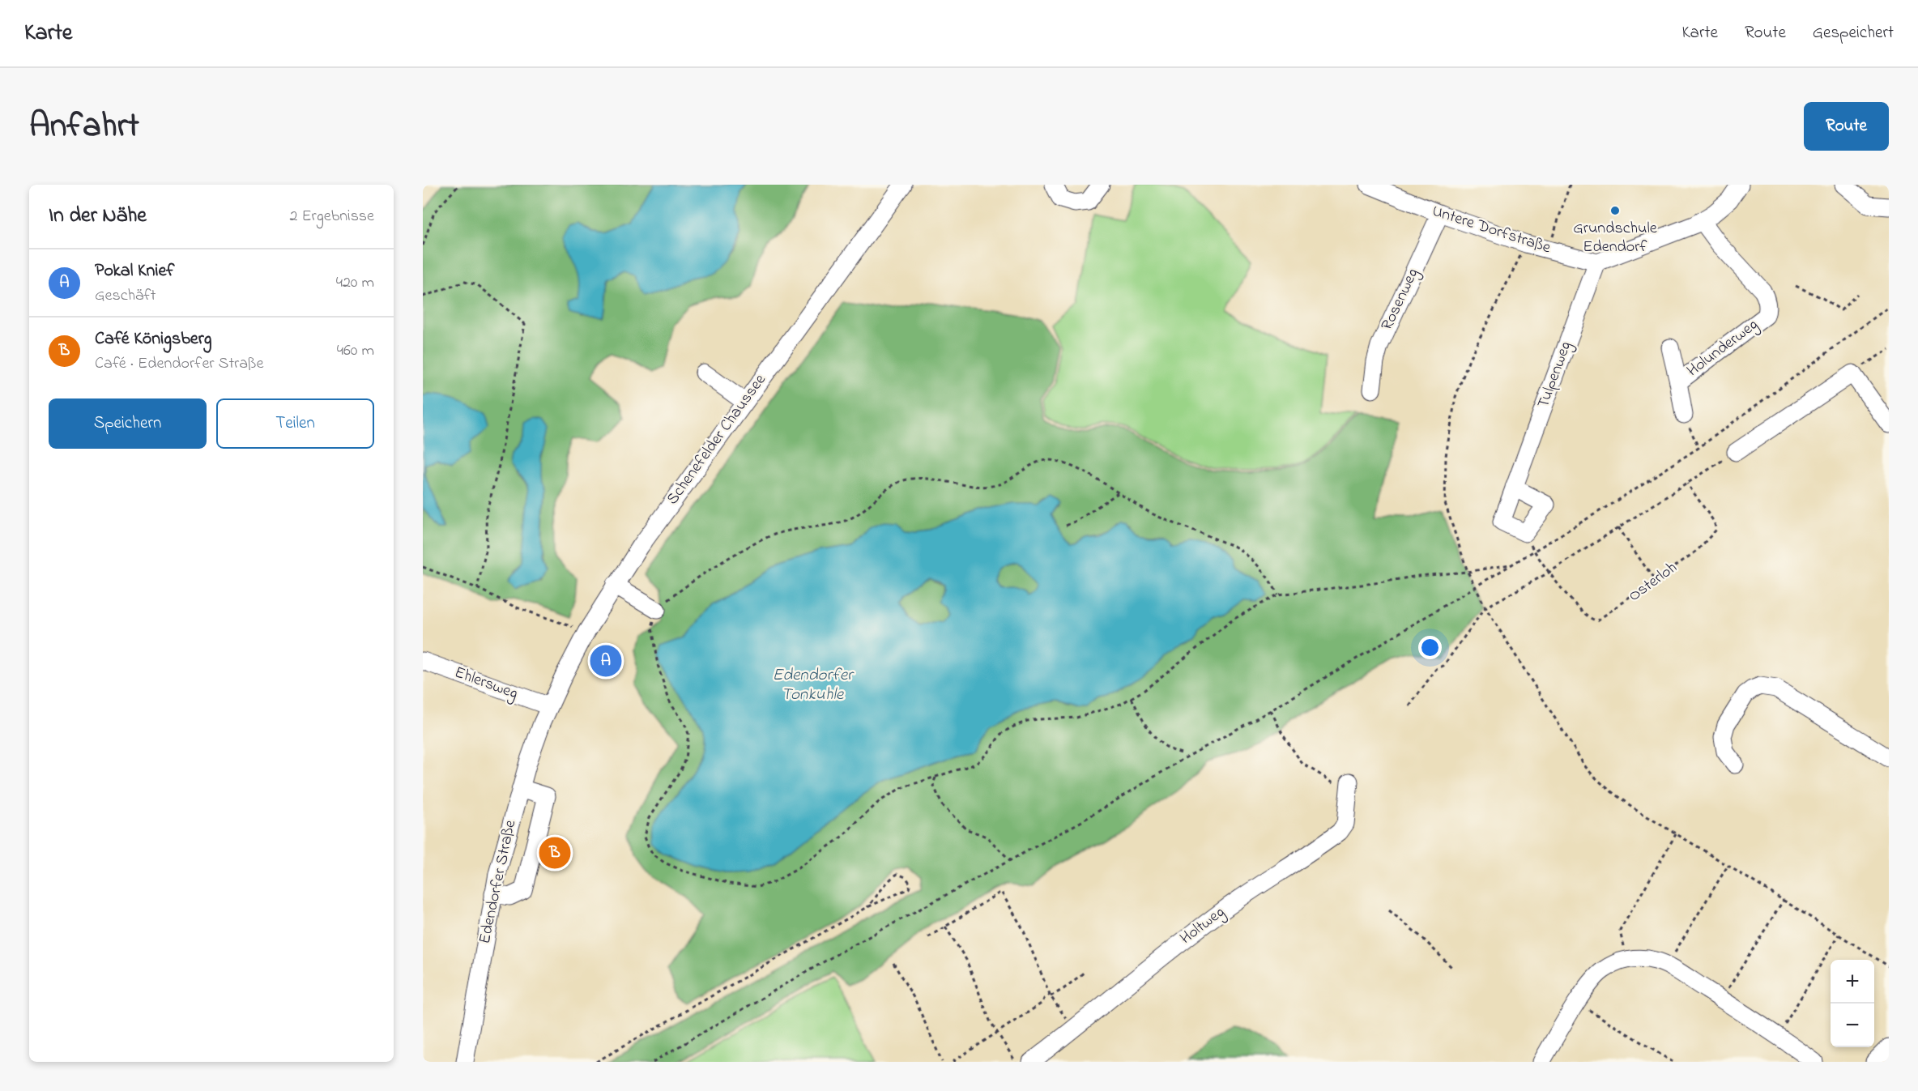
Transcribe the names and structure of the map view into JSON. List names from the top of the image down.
{
  "streets": {
    "street": [
      "Untere Dorfstraße",
      "Rosenweg",
      "Holunderweg",
      "Tulpenweg",
      "Schenefelder Chaussee",
      "Ehlersweg",
      "Edendorfer Straße",
      "Holtweg"
    ],
    "path": ["Osterloh"]
  },
  "crossings": [
    ["Untere Dorfstraße", "Rosenweg"],
    ["Untere Dorfstraße", "Tulpenweg"],
    ["Schenefelder Chaussee", "Ehlersweg"],
    ["Schenefelder Chaussee", "Edendorfer Straße"],
    ["Ehlersweg", "Edendorfer Straße"]
  ],
  "water": ["Edendorfer Tonkuhle"],
  "places": ["Grundschule Edendorf"],
  "page": {
    "header": "Karte",
    "nav": ["Karte", "Route", "Gespeichert"],
    "title": "Anfahrt",
    "buttons": [
      "Route",
      ["Speichern", "Teilen"]
    ],
    "heading": ["In der Nähe", "2 Ergebnisse"],
    "list": [
      {
        "mark": "A",
        "name": "Pokal Knief",
        "note": "Geschäft",
        "value": "420 m"
      },
      {
        "mark": "B",
        "name": "Café Königsberg",
        "note": "Café · Edendorfer Straße",
        "value": "460 m"
      }
    ],
    "pins": ["A", "B"],
    "map_buttons": ["+", "−"]
  }
}
